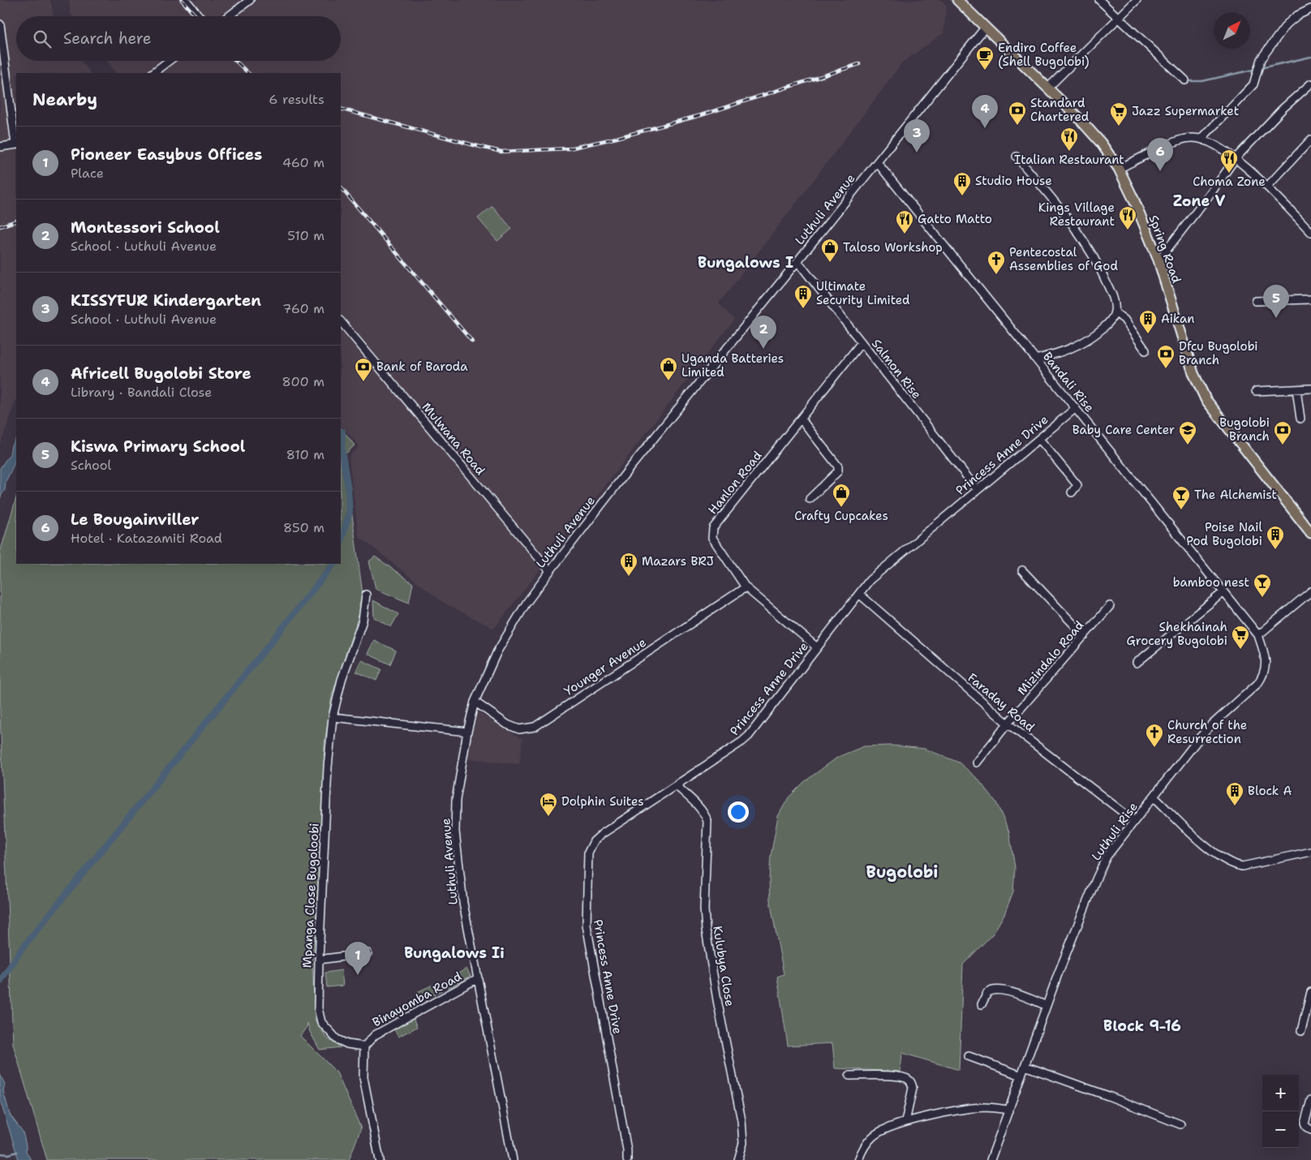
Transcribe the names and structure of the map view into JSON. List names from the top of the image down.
{
  "streets": {
    "main road": ["Spring Road"],
    "street": [
      "Luthuli Avenue",
      "Salmon Rise",
      "Bandali Rise",
      "Mulwana Road",
      "Princess Anne Drive",
      "Hanlon Road",
      "Mizindalo Road",
      "Younger Avenue",
      "Faraday Road",
      "Luthuli Rise",
      "Mpanga Close Bugoloobi",
      "Kulubya Close",
      "Binayomba Road"
    ]
  },
  "crossings": [
    ["Luthuli Avenue", "Spring Road"],
    ["Luthuli Avenue", "Salmon Rise"],
    ["Luthuli Avenue", "Bandali Rise"],
    ["Luthuli Avenue", "Mulwana Road"],
    ["Luthuli Avenue", "Younger Avenue"],
    ["Luthuli Avenue", "Binayomba Road"],
    ["Salmon Rise", "Princess Anne Drive"],
    ["Salmon Rise", "Hanlon Road"],
    ["Bandali Rise", "Princess Anne Drive"],
    ["Bandali Rise", "Luthuli Rise"],
    ["Princess Anne Drive", "Hanlon Road"],
    ["Princess Anne Drive", "Faraday Road"],
    ["Princess Anne Drive", "Kulubya Close"],
    ["Hanlon Road", "Younger Avenue"],
    ["Mizindalo Road", "Faraday Road"],
    ["Faraday Road", "Luthuli Rise"],
    ["Mpanga Close Bugoloobi", "Binayomba Road"]
  ],
  "districts": [
    "Zone V",
    "Bungalows I",
    "Bugolobi",
    "Bungalows Ii",
    "Block 9-16"
  ],
  "places": {
    "cafe": ["Endiro Coffee (Shell Bugolobi)"],
    "bank": [
      "Standard Chartered",
      "Dfcu Bugolobi Branch",
      "Bank of Baroda",
      "Bugolobi Branch"
    ],
    "supermarket": ["Jazz Supermarket", "Shekhainah Grocery Bugolobi"],
    "restaurant": [
      "Italian Restaurant",
      "Choma Zone",
      "Kings Village Restaurant",
      "Gatto Matto"
    ],
    "building": [
      "Studio House",
      "Ultimate Security Limited",
      "Aikan",
      "Poise Nail Pod Bugolobi",
      "Mazars BRJ",
      "Block A"
    ],
    "shop": ["Taloso Workshop", "Uganda Batteries Limited", "Crafty Cupcakes"],
    "church": ["Pentecostal Assemblies of God", "Church of the Resurrection"],
    "school or university": ["Baby Care Center"],
    "bar": ["The Alchemist", "bamboo nest"],
    "hotel": ["Dolphin Suites"]
  },
  "north": "top right",
  "page": {
    "search": "Search here",
    "heading": ["Nearby", "6 results"],
    "pins": [
      "4",
      "3",
      "6",
      "5",
      "2",
      "1"
    ],
    "list": [
      {
        "mark": "1",
        "name": "Pioneer Easybus Offices",
        "note": "Place",
        "value": "460 m"
      },
      {
        "mark": "2",
        "name": "Montessori School",
        "note": "School · Luthuli Avenue",
        "value": "510 m"
      },
      {
        "mark": "3",
        "name": "KISSYFUR Kindergarten",
        "note": "School · Luthuli Avenue",
        "value": "760 m"
      },
      {
        "mark": "4",
        "name": "Africell Bugolobi Store",
        "note": "Library · Bandali Close",
        "value": "800 m"
      },
      {
        "mark": "5",
        "name": "Kiswa Primary School",
        "note": "School",
        "value": "810 m"
      },
      {
        "mark": "6",
        "name": "Le Bougainviller",
        "note": "Hotel · Katazamiti Road",
        "value": "850 m"
      }
    ],
    "map_buttons": ["+", "−"]
  }
}
